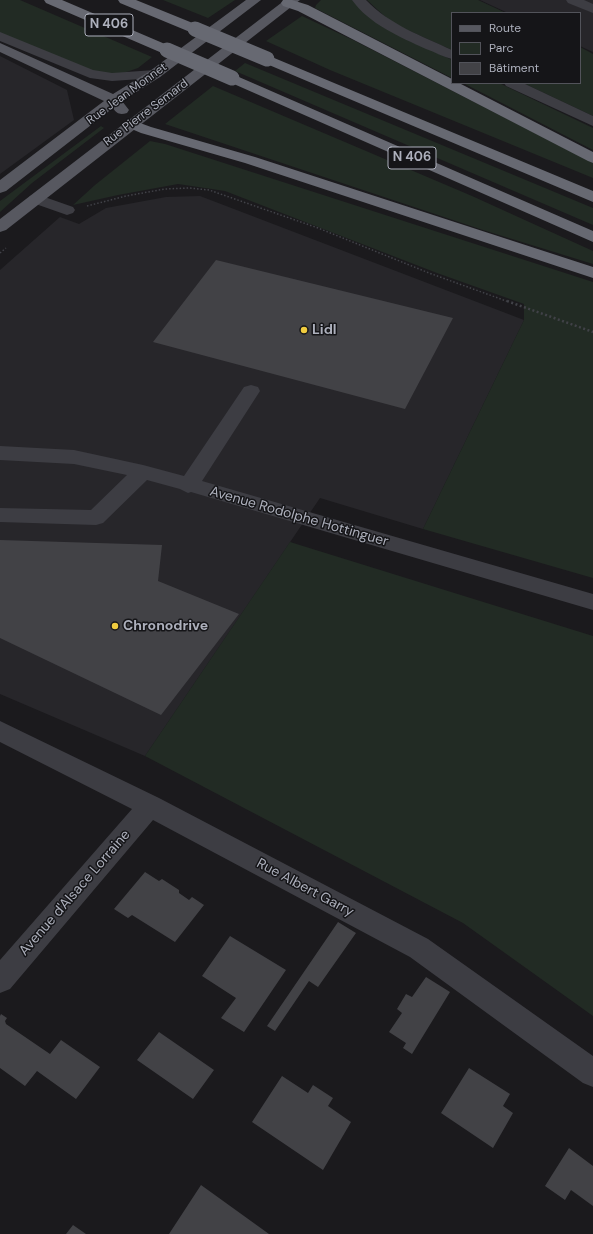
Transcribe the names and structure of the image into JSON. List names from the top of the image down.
{
  "streets": {
    "highway": ["N 406"],
    "main road": ["Rue Jean Monnet", "Rue Pierre Semard"],
    "street": ["Avenue Rodolphe Hottinguer", "Rue Albert Garry", "Avenue d'Alsace Lorraine"]
  },
  "crossings": [
    ["Rue Albert Garry", "Avenue d'Alsace Lorraine"]
  ],
  "places": ["Lidl", "Chronodrive"],
  "legend": ["Route", "Parc", "Bâtiment"]
}
